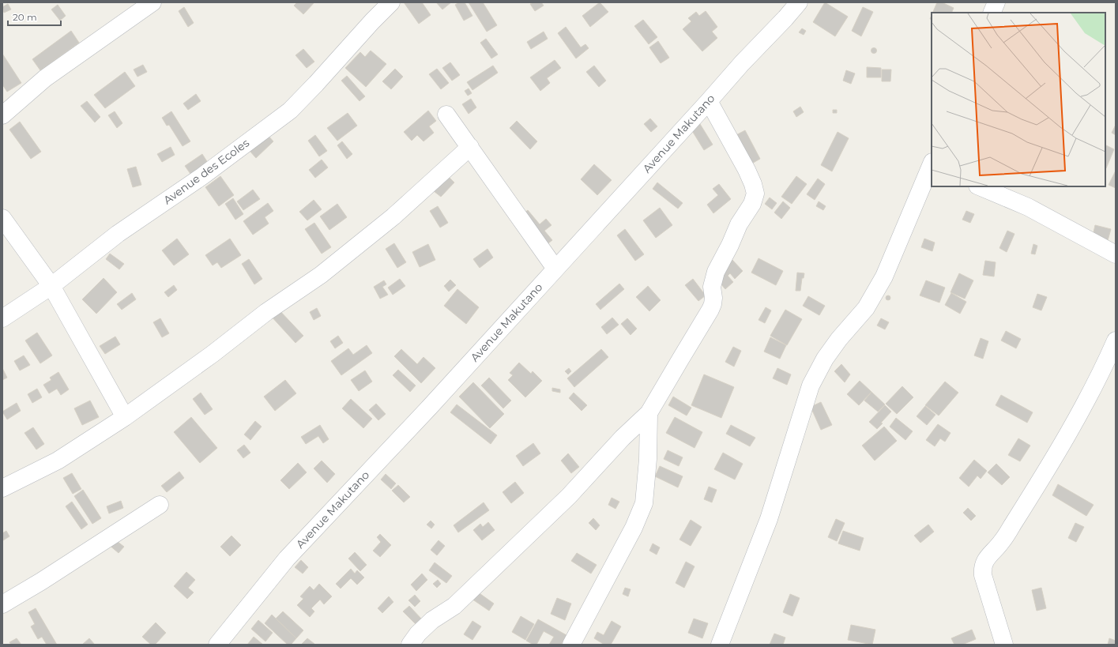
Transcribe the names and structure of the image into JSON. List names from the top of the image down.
{
  "streets": {
    "street": ["Avenue Makutano", "Avenue des Ecoles"]
  },
  "scale_bar": "20 m"
}
